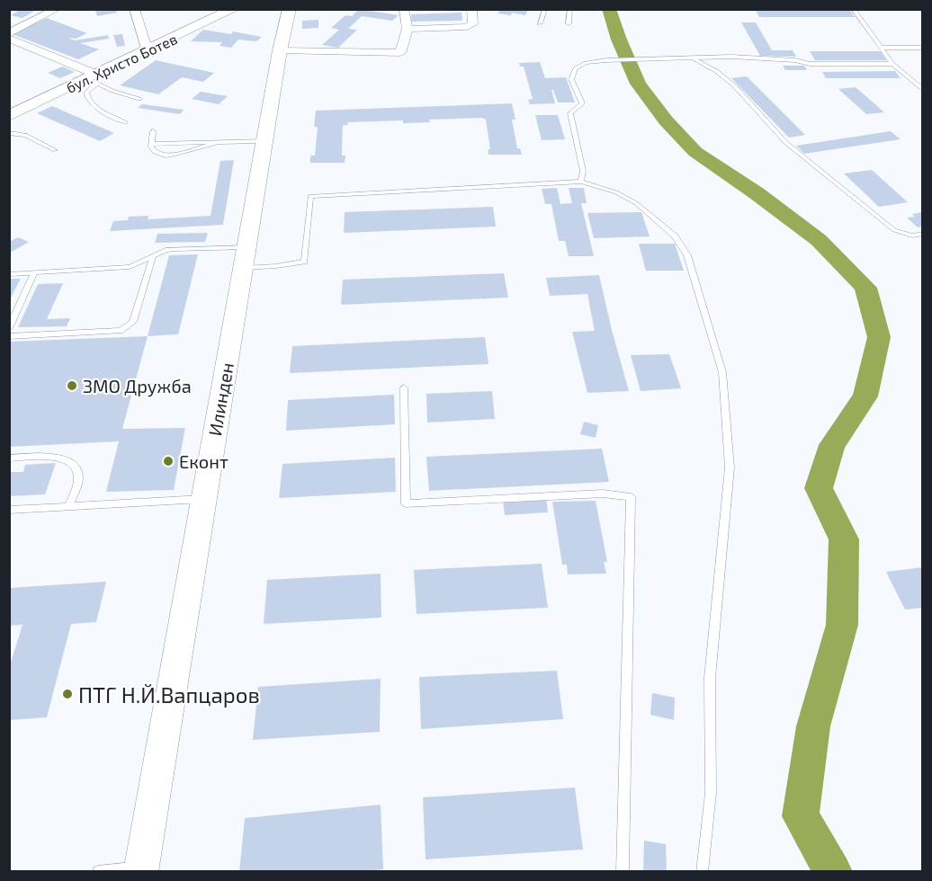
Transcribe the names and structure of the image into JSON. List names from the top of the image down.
{
  "streets": {
    "street": ["бул. Христо Ботев", "Илинден"]
  },
  "places": ["ЗМО Дружба", "Еконт", "ПТГ Н.Й.Вапцаров"]
}
